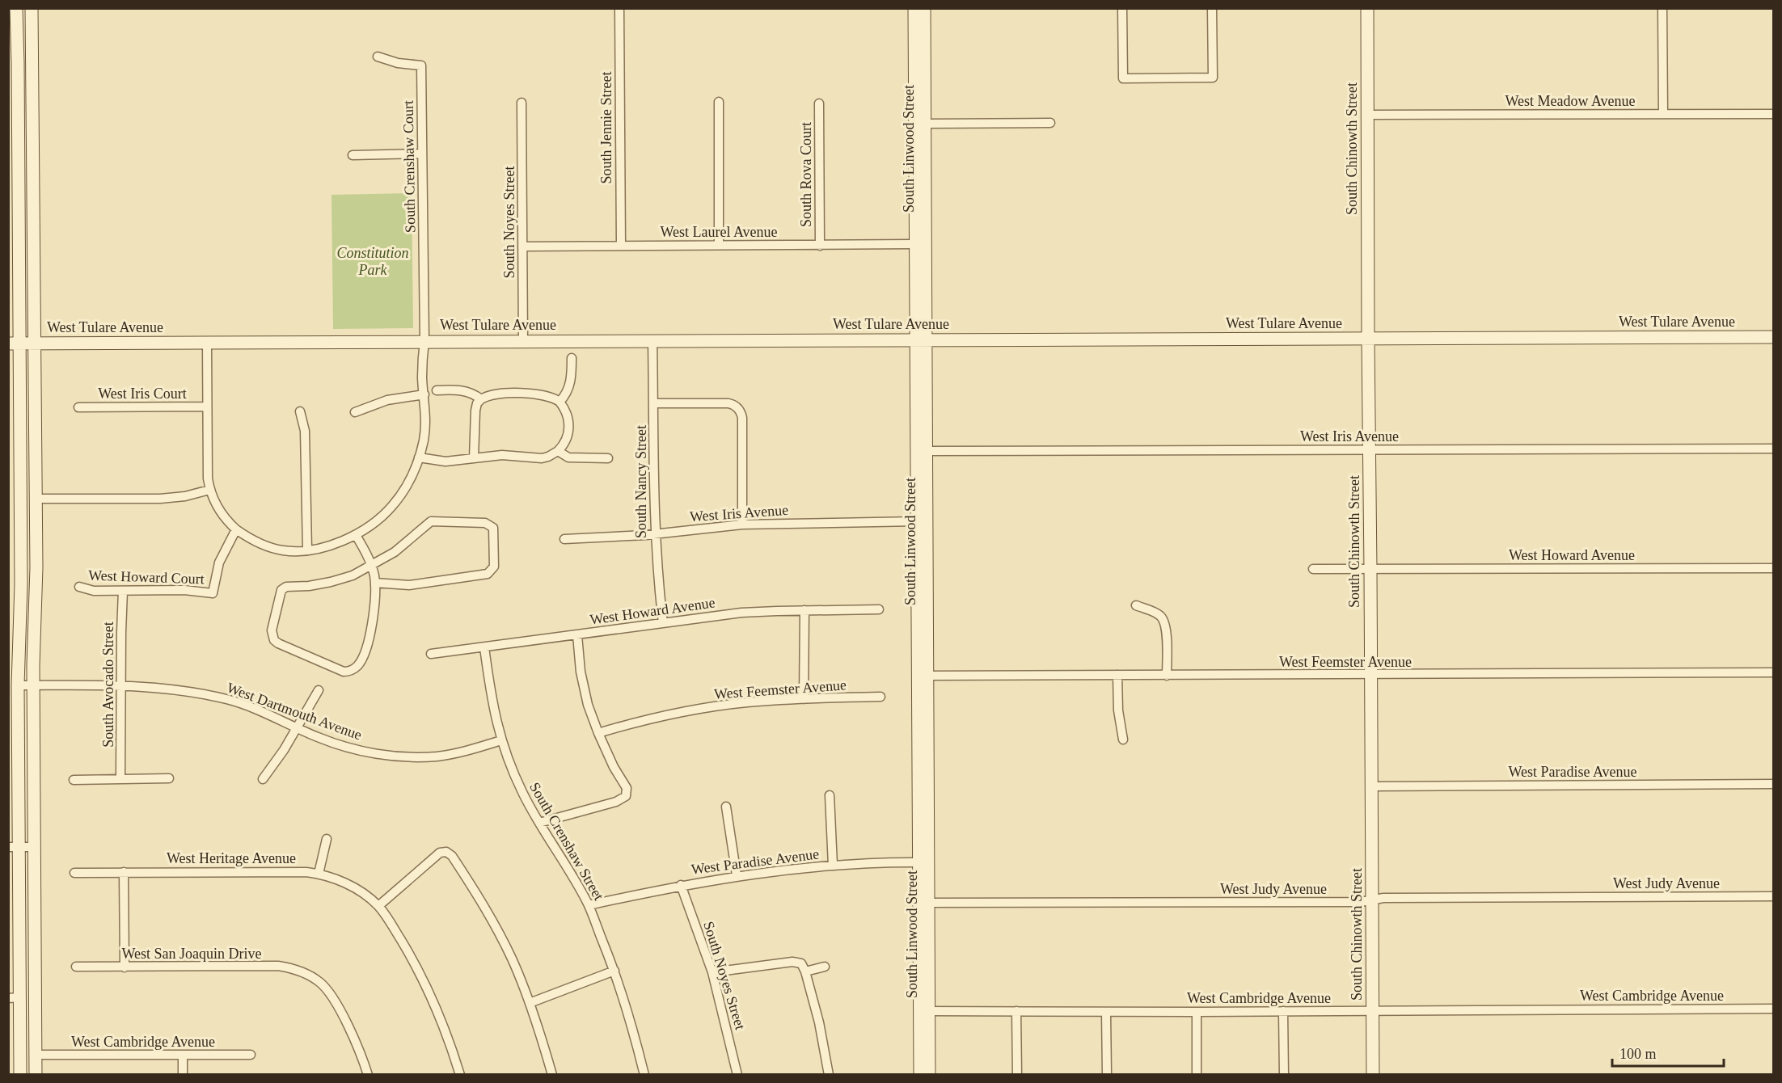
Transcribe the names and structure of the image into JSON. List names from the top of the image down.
{
  "streets": {
    "street": [
      "West Meadow Avenue",
      "South Jennie Street",
      "South Linwood Street",
      "South Chinowth Street",
      "South Crenshaw Court",
      "South Rova Court",
      "South Noyes Street",
      "West Laurel Avenue",
      "West Tulare Avenue",
      "West Iris Court",
      "West Iris Avenue",
      "South Nancy Street",
      "West Howard Avenue",
      "West Howard Court",
      "West Feemster Avenue",
      "South Avocado Street",
      "West Dartmouth Avenue",
      "West Paradise Avenue",
      "South Crenshaw Street",
      "West Heritage Avenue",
      "West Judy Avenue",
      "West San Joaquin Drive",
      "West Cambridge Avenue"
    ]
  },
  "crossings": [
    ["West Meadow Avenue", "South Chinowth Street"],
    ["South Jennie Street", "West Laurel Avenue"],
    ["South Linwood Street", "West Laurel Avenue"],
    ["South Linwood Street", "West Tulare Avenue"],
    ["South Linwood Street", "West Iris Avenue"],
    ["South Linwood Street", "West Feemster Avenue"],
    ["South Linwood Street", "West Paradise Avenue"],
    ["South Linwood Street", "West Judy Avenue"],
    ["South Linwood Street", "West Cambridge Avenue"],
    ["South Chinowth Street", "West Tulare Avenue"],
    ["South Chinowth Street", "West Iris Avenue"],
    ["South Chinowth Street", "West Howard Avenue"],
    ["South Chinowth Street", "West Feemster Avenue"],
    ["South Chinowth Street", "West Paradise Avenue"],
    ["South Chinowth Street", "West Judy Avenue"],
    ["South Chinowth Street", "West Cambridge Avenue"],
    ["South Crenshaw Court", "West Tulare Avenue"],
    ["South Rova Court", "West Laurel Avenue"],
    ["South Noyes Street", "West Laurel Avenue"],
    ["South Noyes Street", "West Tulare Avenue"],
    ["South Noyes Street", "West Paradise Avenue"],
    ["West Tulare Avenue", "South Nancy Street"],
    ["West Iris Avenue", "South Nancy Street"],
    ["South Nancy Street", "West Howard Avenue"],
    ["West Howard Avenue", "South Crenshaw Street"],
    ["West Howard Court", "South Avocado Street"],
    ["South Avocado Street", "West Dartmouth Avenue"],
    ["West Dartmouth Avenue", "South Crenshaw Street"],
    ["West Paradise Avenue", "South Crenshaw Street"]
  ],
  "parks": ["Constitution Park"],
  "scale_bar": "100 m"
}
